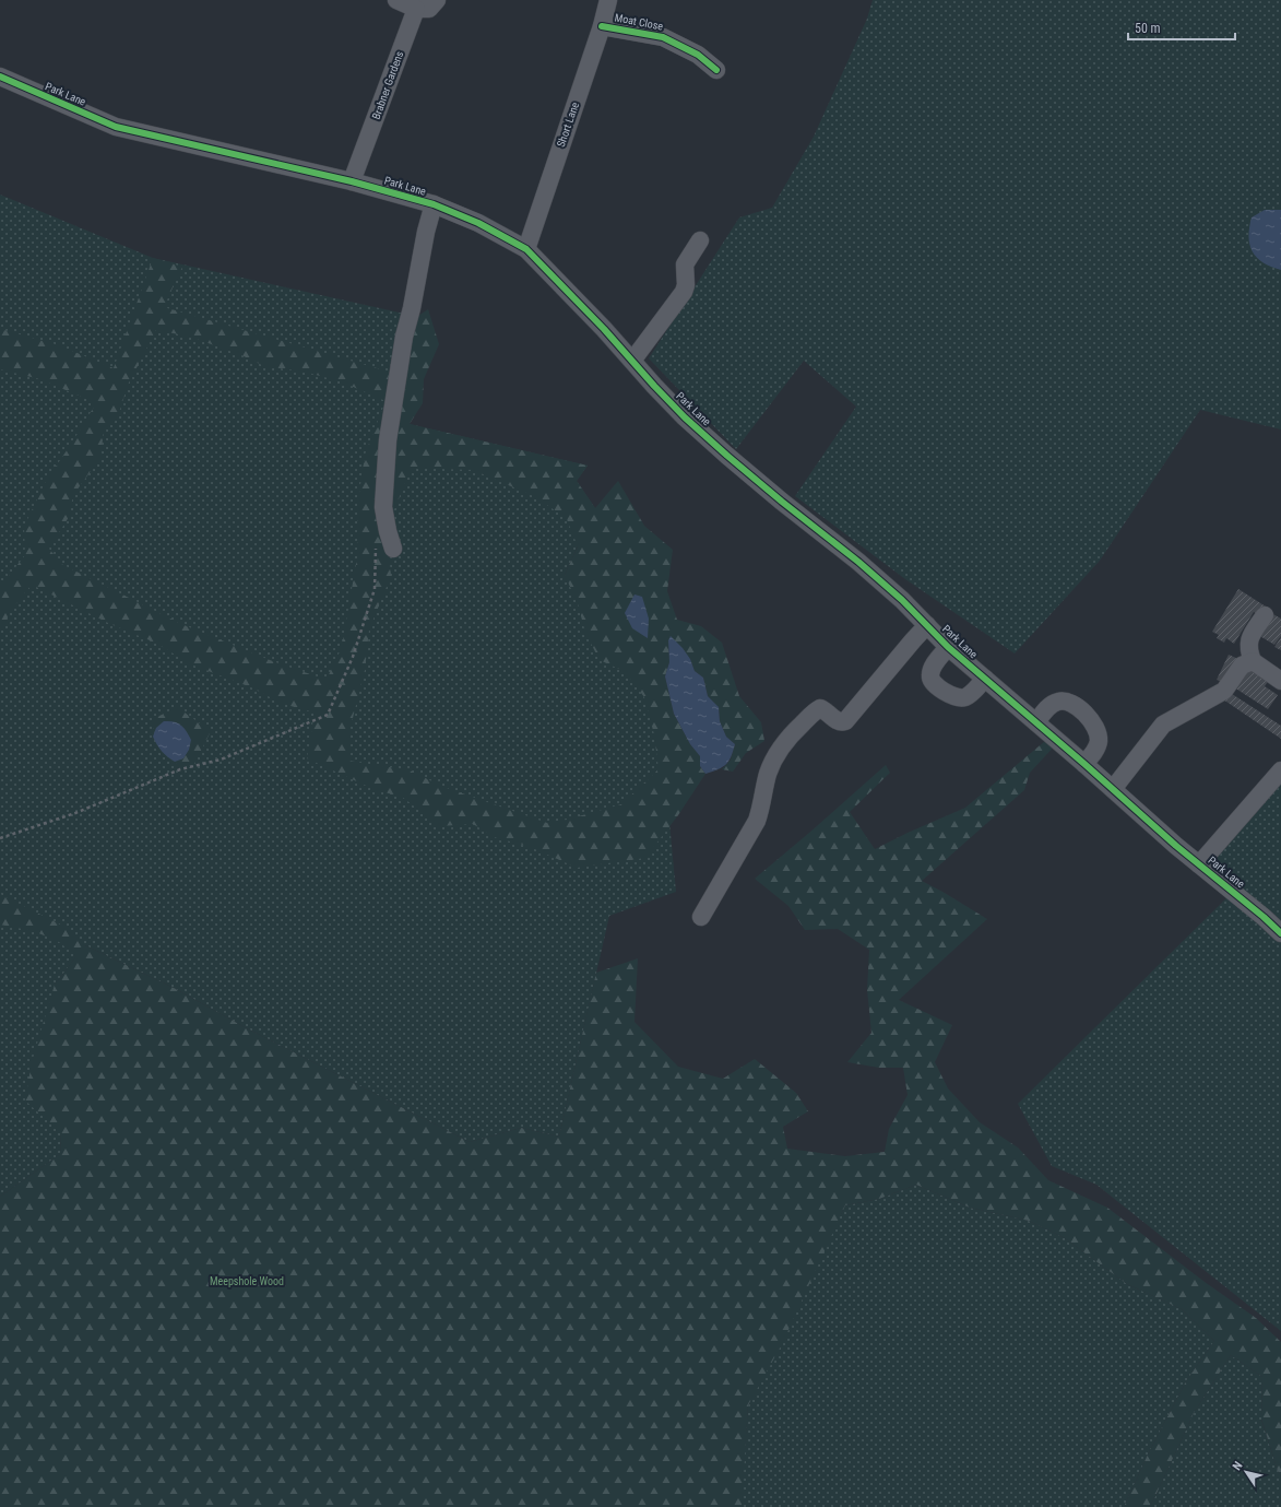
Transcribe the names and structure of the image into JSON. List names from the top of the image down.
{
  "streets": {
    "street": [
      "Moat Close",
      "Brabner Gardens",
      "Park Lane",
      "Short Lane"
    ]
  },
  "crossings": [
    ["Moat Close", "Short Lane"],
    ["Brabner Gardens", "Park Lane"],
    ["Park Lane", "Short Lane"]
  ],
  "parks": ["Meepshole Wood"],
  "scale_bar": "50 m",
  "north": "top left"
}
